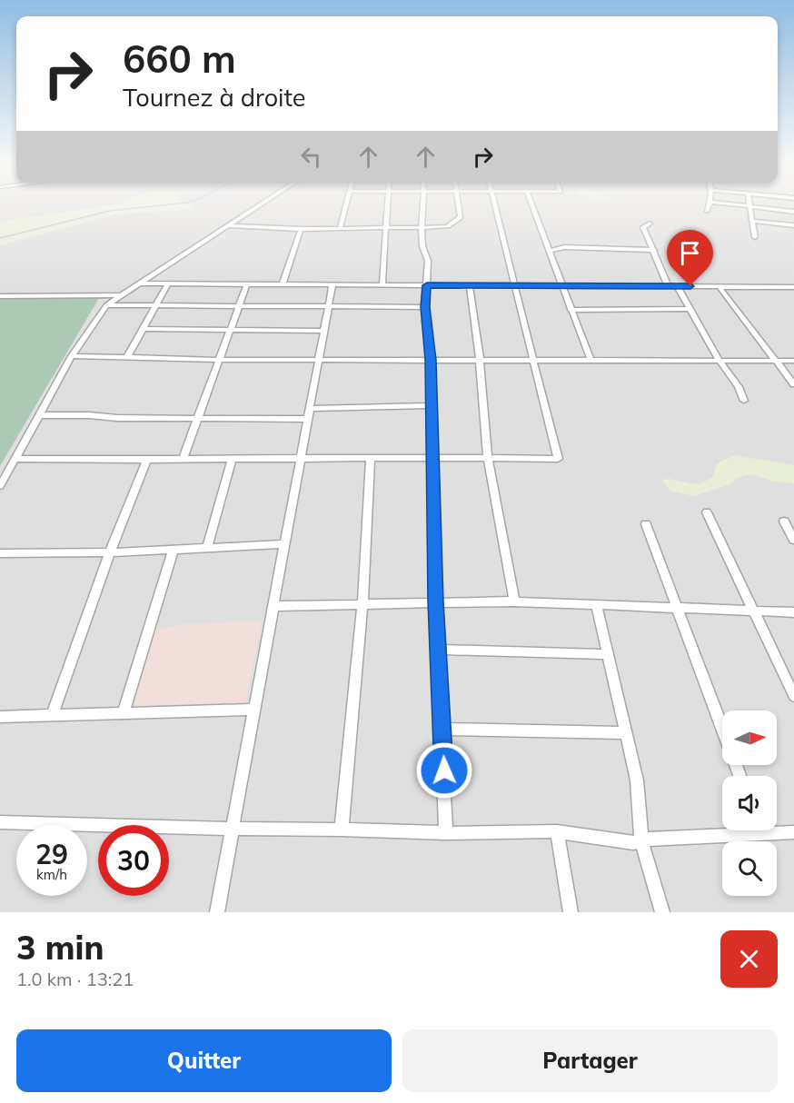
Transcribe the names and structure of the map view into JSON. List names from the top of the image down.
{
  "north": "right",
  "page": {
    "turn": ["660 m", "Tournez à droite"],
    "speed": "29 km/h",
    "limit": "30",
    "heading": ["3 min", "1.0 km · 13:21"],
    "buttons": ["Quitter", "Partager"]
  }
}
